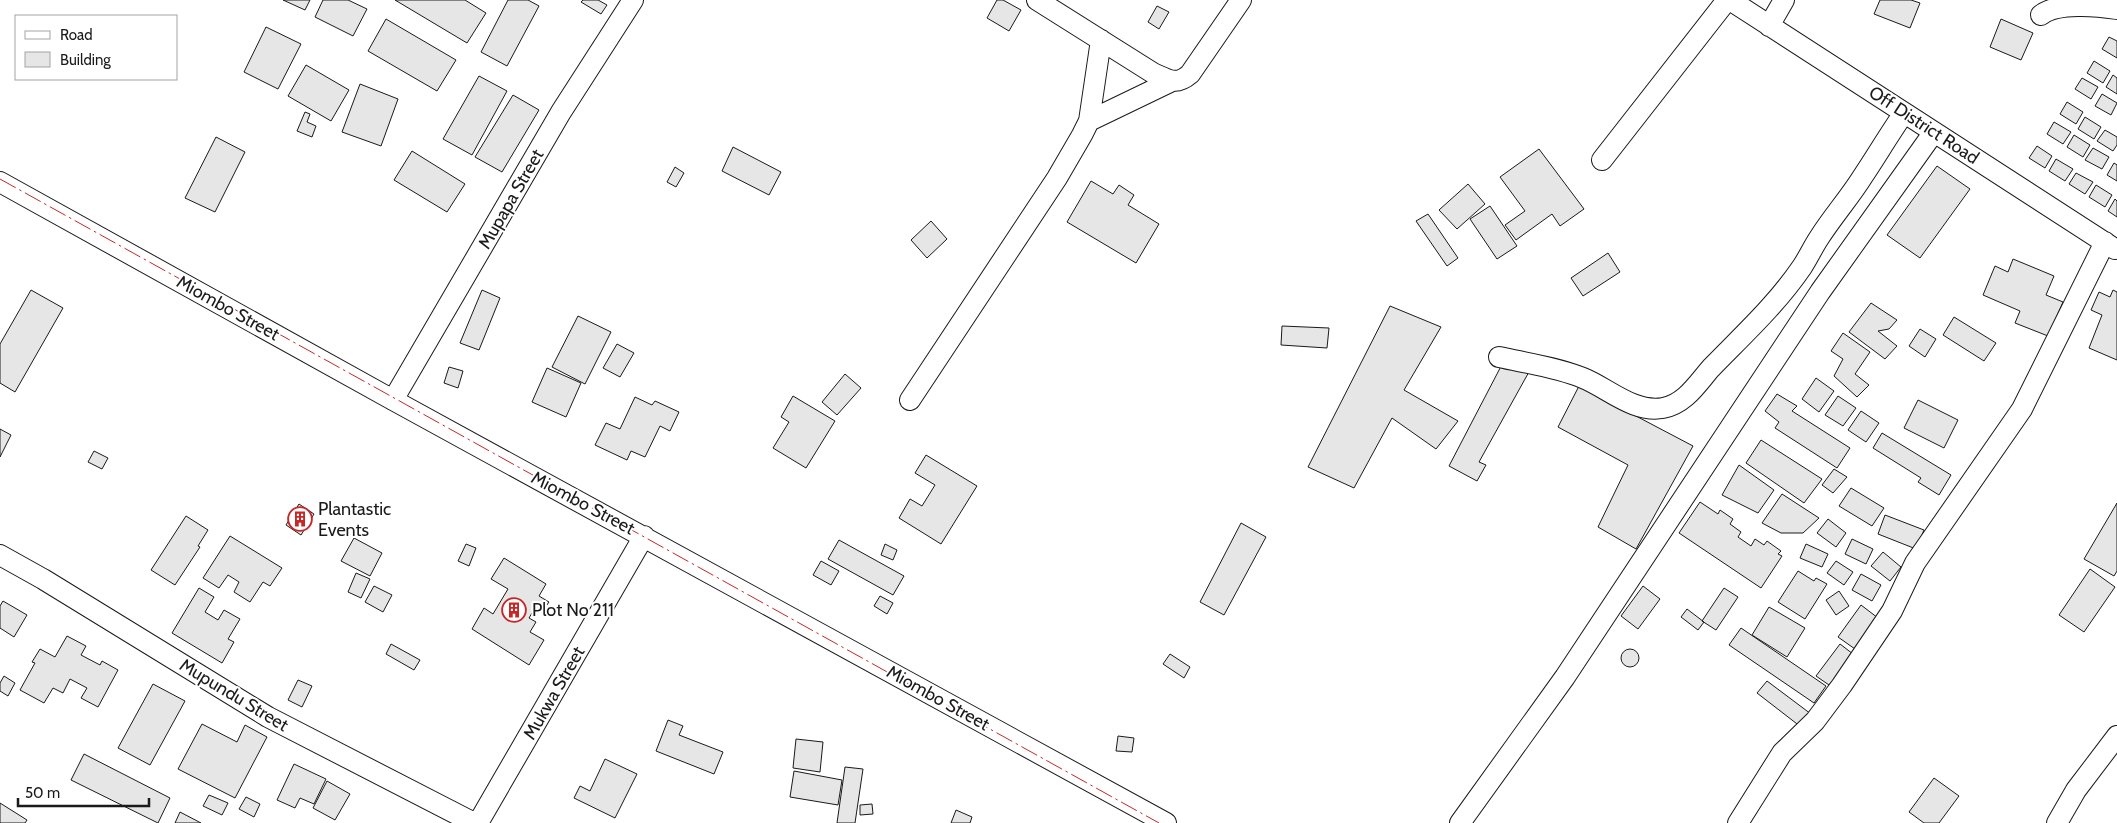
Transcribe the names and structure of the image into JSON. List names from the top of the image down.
{
  "streets": {
    "street": [
      "Off District Road",
      "Mupapa Street",
      "Miombo Street",
      "Mukwa Street",
      "Mupundu Street"
    ]
  },
  "crossings": [
    ["Mupapa Street", "Miombo Street"],
    ["Miombo Street", "Mukwa Street"],
    ["Mukwa Street", "Mupundu Street"]
  ],
  "places": {
    "building": ["Plantastic Events", "Plot No 211"]
  },
  "legend": ["Road", "Building"],
  "scale_bar": "50 m"
}
